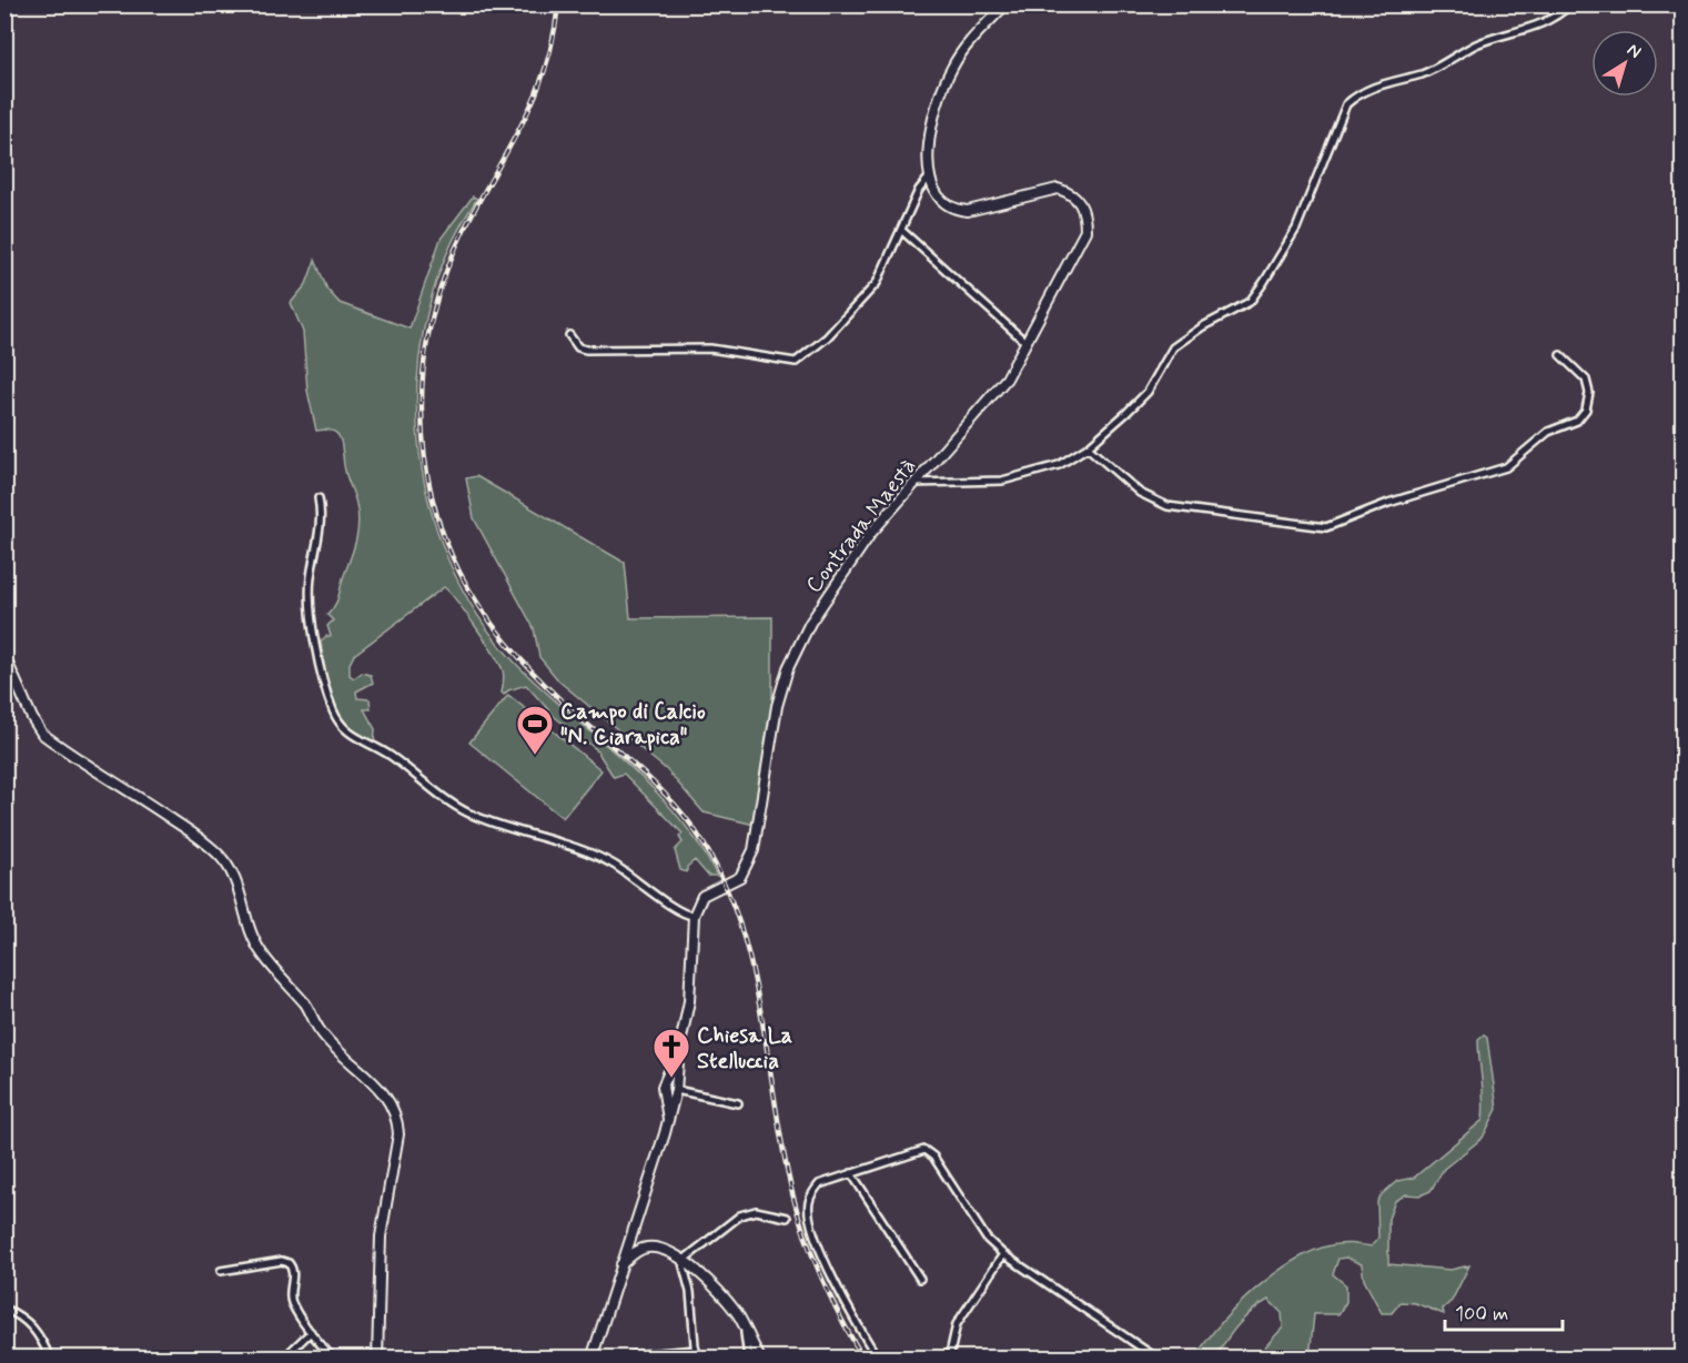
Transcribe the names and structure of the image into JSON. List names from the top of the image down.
{
  "streets": {
    "street": ["Contrada Maestà"]
  },
  "places": {
    "sports": ["Campo di Calcio \"N. Ciarapica\""],
    "church": ["Chiesa La Stelluccia"]
  },
  "scale_bar": "100 m",
  "north": "top right"
}
